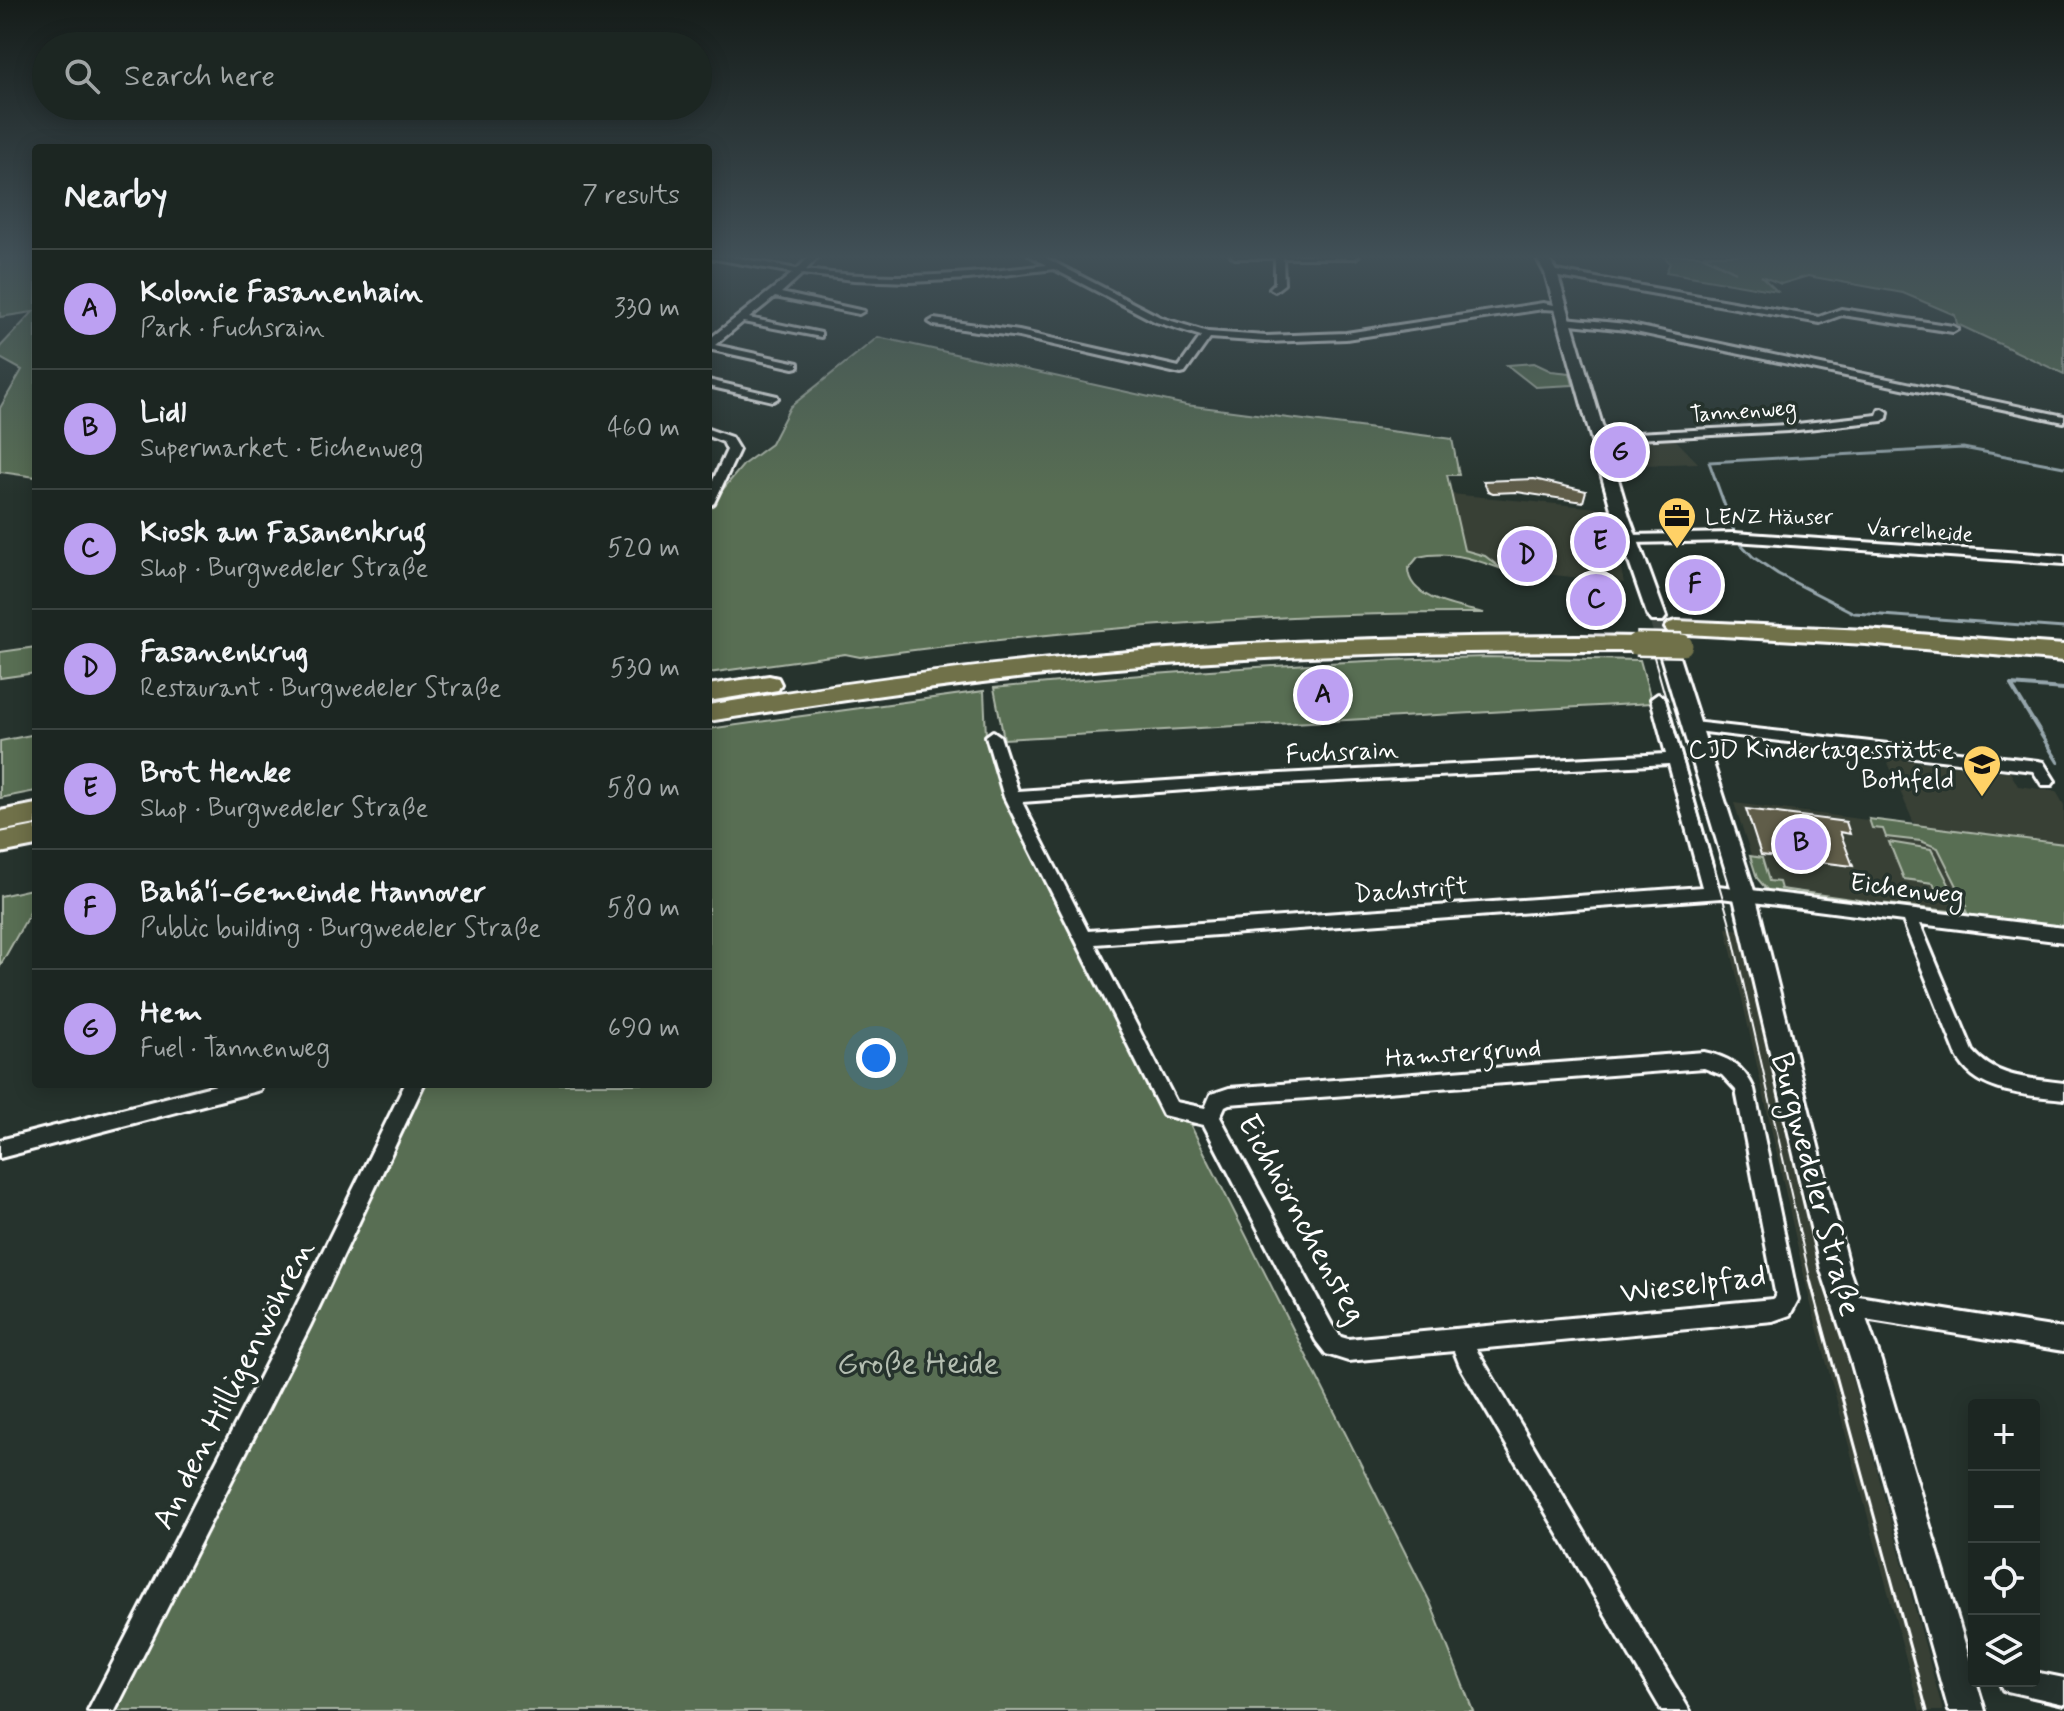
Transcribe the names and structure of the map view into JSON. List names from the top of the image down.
{
  "streets": {
    "main road": ["Burgwedeler Straße"],
    "street": [
      "Tannenweg",
      "Varrelheide",
      "Fuchsrain",
      "Eichenweg",
      "Dachstrift",
      "Hamstergrund",
      "Eichhörnchensteg",
      "Wieselpfad",
      "An den Hilligenwöhren"
    ]
  },
  "crossings": [
    ["Tannenweg", "Burgwedeler Straße"],
    ["Varrelheide", "Burgwedeler Straße"],
    ["Fuchsrain", "Eichhörnchensteg"],
    ["Eichenweg", "Dachstrift"],
    ["Eichenweg", "Burgwedeler Straße"],
    ["Dachstrift", "Burgwedeler Straße"],
    ["Dachstrift", "Eichhörnchensteg"],
    ["Hamstergrund", "Eichhörnchensteg"],
    ["Hamstergrund", "Wieselpfad"],
    ["Eichhörnchensteg", "Wieselpfad"]
  ],
  "parks": ["Große Heide"],
  "places": {
    "office": ["LENZ Häuser"],
    "school or university": ["CJD Kindertagesstätte Bothfeld"]
  },
  "page": {
    "search": "Search here",
    "heading": ["Nearby", "7 results"],
    "list": [
      {
        "mark": "A",
        "name": "Kolonie Fasanenhain",
        "note": "Park · Fuchsrain",
        "value": "330 m"
      },
      {
        "mark": "B",
        "name": "Lidl",
        "note": "Supermarket · Eichenweg",
        "value": "460 m"
      },
      {
        "mark": "C",
        "name": "Kiosk am Fasanenkrug",
        "note": "Shop · Burgwedeler Straße",
        "value": "520 m"
      },
      {
        "mark": "D",
        "name": "Fasanenkrug",
        "note": "Restaurant · Burgwedeler Straße",
        "value": "530 m"
      },
      {
        "mark": "E",
        "name": "Brot Henke",
        "note": "Shop · Burgwedeler Straße",
        "value": "580 m"
      },
      {
        "mark": "F",
        "name": "Bahá'í-Gemeinde Hannover",
        "note": "Public building · Burgwedeler Straße",
        "value": "580 m"
      },
      {
        "mark": "G",
        "name": "Hem",
        "note": "Fuel · Tannenweg",
        "value": "690 m"
      }
    ],
    "pins": [
      "G",
      "E",
      "D",
      "F",
      "C",
      "A",
      "B"
    ],
    "map_buttons": ["+", "−"]
  }
}
